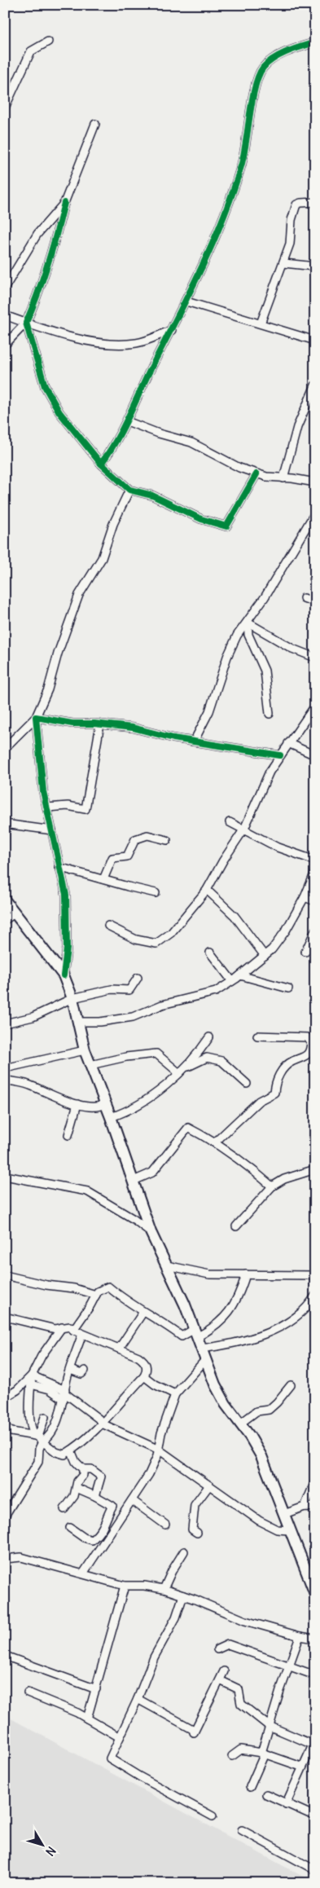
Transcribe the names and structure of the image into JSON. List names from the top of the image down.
{
  "north": "bottom right"
}
